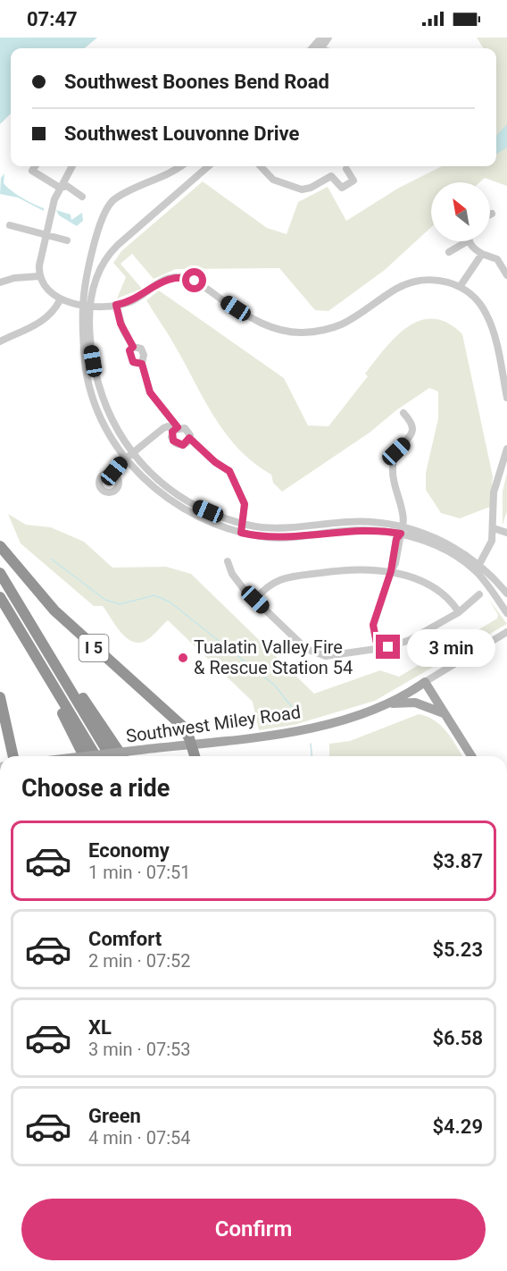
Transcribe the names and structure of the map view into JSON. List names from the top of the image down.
{
  "streets": {
    "highway": ["I 5"],
    "main road": ["Southwest Miley Road"]
  },
  "crossings": [
    ["I 5", "Southwest Miley Road"]
  ],
  "places": ["Tualatin Valley Fire & Rescue Station 54"],
  "north": "top left",
  "page": {
    "status": "07:47",
    "banner": ["Southwest Boones Bend Road", "Southwest Louvonne Drive"],
    "bubble": "3 min",
    "heading": "Choose a ride",
    "list": [
      {
        "name": "Economy",
        "note": "1 min · 07:51",
        "value": "$3.87"
      },
      {
        "name": "Comfort",
        "note": "2 min · 07:52",
        "value": "$5.23"
      },
      {
        "name": "XL",
        "note": "3 min · 07:53",
        "value": "$6.58"
      },
      {
        "name": "Green",
        "note": "4 min · 07:54",
        "value": "$4.29"
      }
    ],
    "buttons": "Confirm"
  }
}
